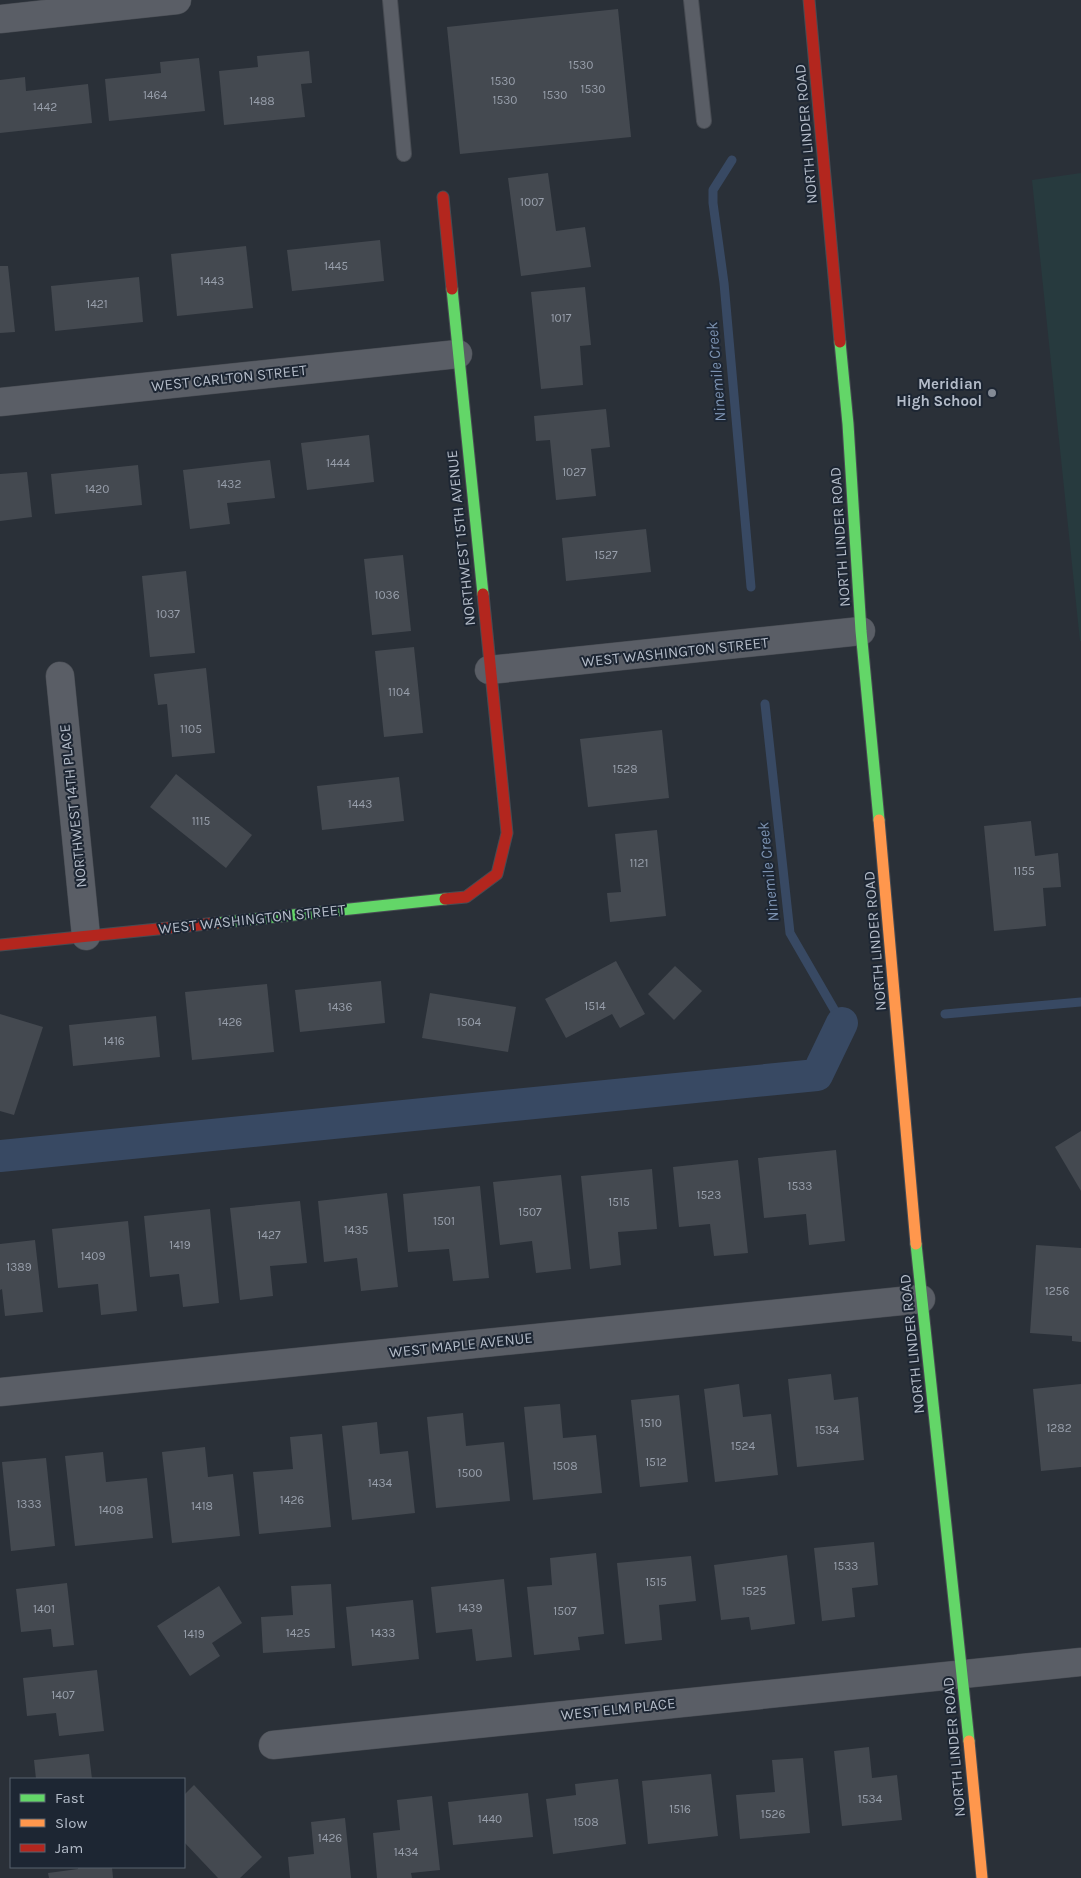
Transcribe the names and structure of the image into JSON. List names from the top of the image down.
{
  "streets": {
    "main road": ["NORTH LINDER ROAD", "NORTHWEST 15TH AVENUE", "WEST WASHINGTON STREET"],
    "street": [
      "WEST CARLTON STREET",
      "NORTHWEST 14TH PLACE",
      "WEST MAPLE AVENUE",
      "WEST ELM PLACE"
    ]
  },
  "crossings": [
    ["NORTH LINDER ROAD", "WEST WASHINGTON STREET"],
    ["NORTH LINDER ROAD", "WEST MAPLE AVENUE"],
    ["NORTH LINDER ROAD", "WEST ELM PLACE"],
    ["WEST CARLTON STREET", "NORTHWEST 15TH AVENUE"],
    ["NORTHWEST 15TH AVENUE", "WEST WASHINGTON STREET"],
    ["WEST WASHINGTON STREET", "NORTHWEST 14TH PLACE"]
  ],
  "water": ["Ninemile Creek"],
  "places": ["Meridian High School"],
  "house_numbers": [
    "1530",
    "1530",
    "1530",
    "1464",
    "1530",
    "1530",
    "1488",
    "1442",
    "1007",
    "1445",
    "1443",
    "1421",
    "1017",
    "1444",
    "1027",
    "1432",
    "1420",
    "1527",
    "1036",
    "1037",
    "1104",
    "1105",
    "1528",
    "1443",
    "1115",
    "1121",
    "1155",
    "1514",
    "1436",
    "1426",
    "1504",
    "1416",
    "1533",
    "1523",
    "1515",
    "1507",
    "1501",
    "1435",
    "1427",
    "1419",
    "1409",
    "1389",
    "1256",
    "1510",
    "1282",
    "1534",
    "1524",
    "1512",
    "1508",
    "1500",
    "1434",
    "1426",
    "1333",
    "1418",
    "1408",
    "1533",
    "1515",
    "1525",
    "1439",
    "1401",
    "1507",
    "1425",
    "1433",
    "1419",
    "1407",
    "1534",
    "1516",
    "1526",
    "1440",
    "1508",
    "1426",
    "1434"
  ],
  "legend": ["Fast", "Slow", "Jam"]
}
